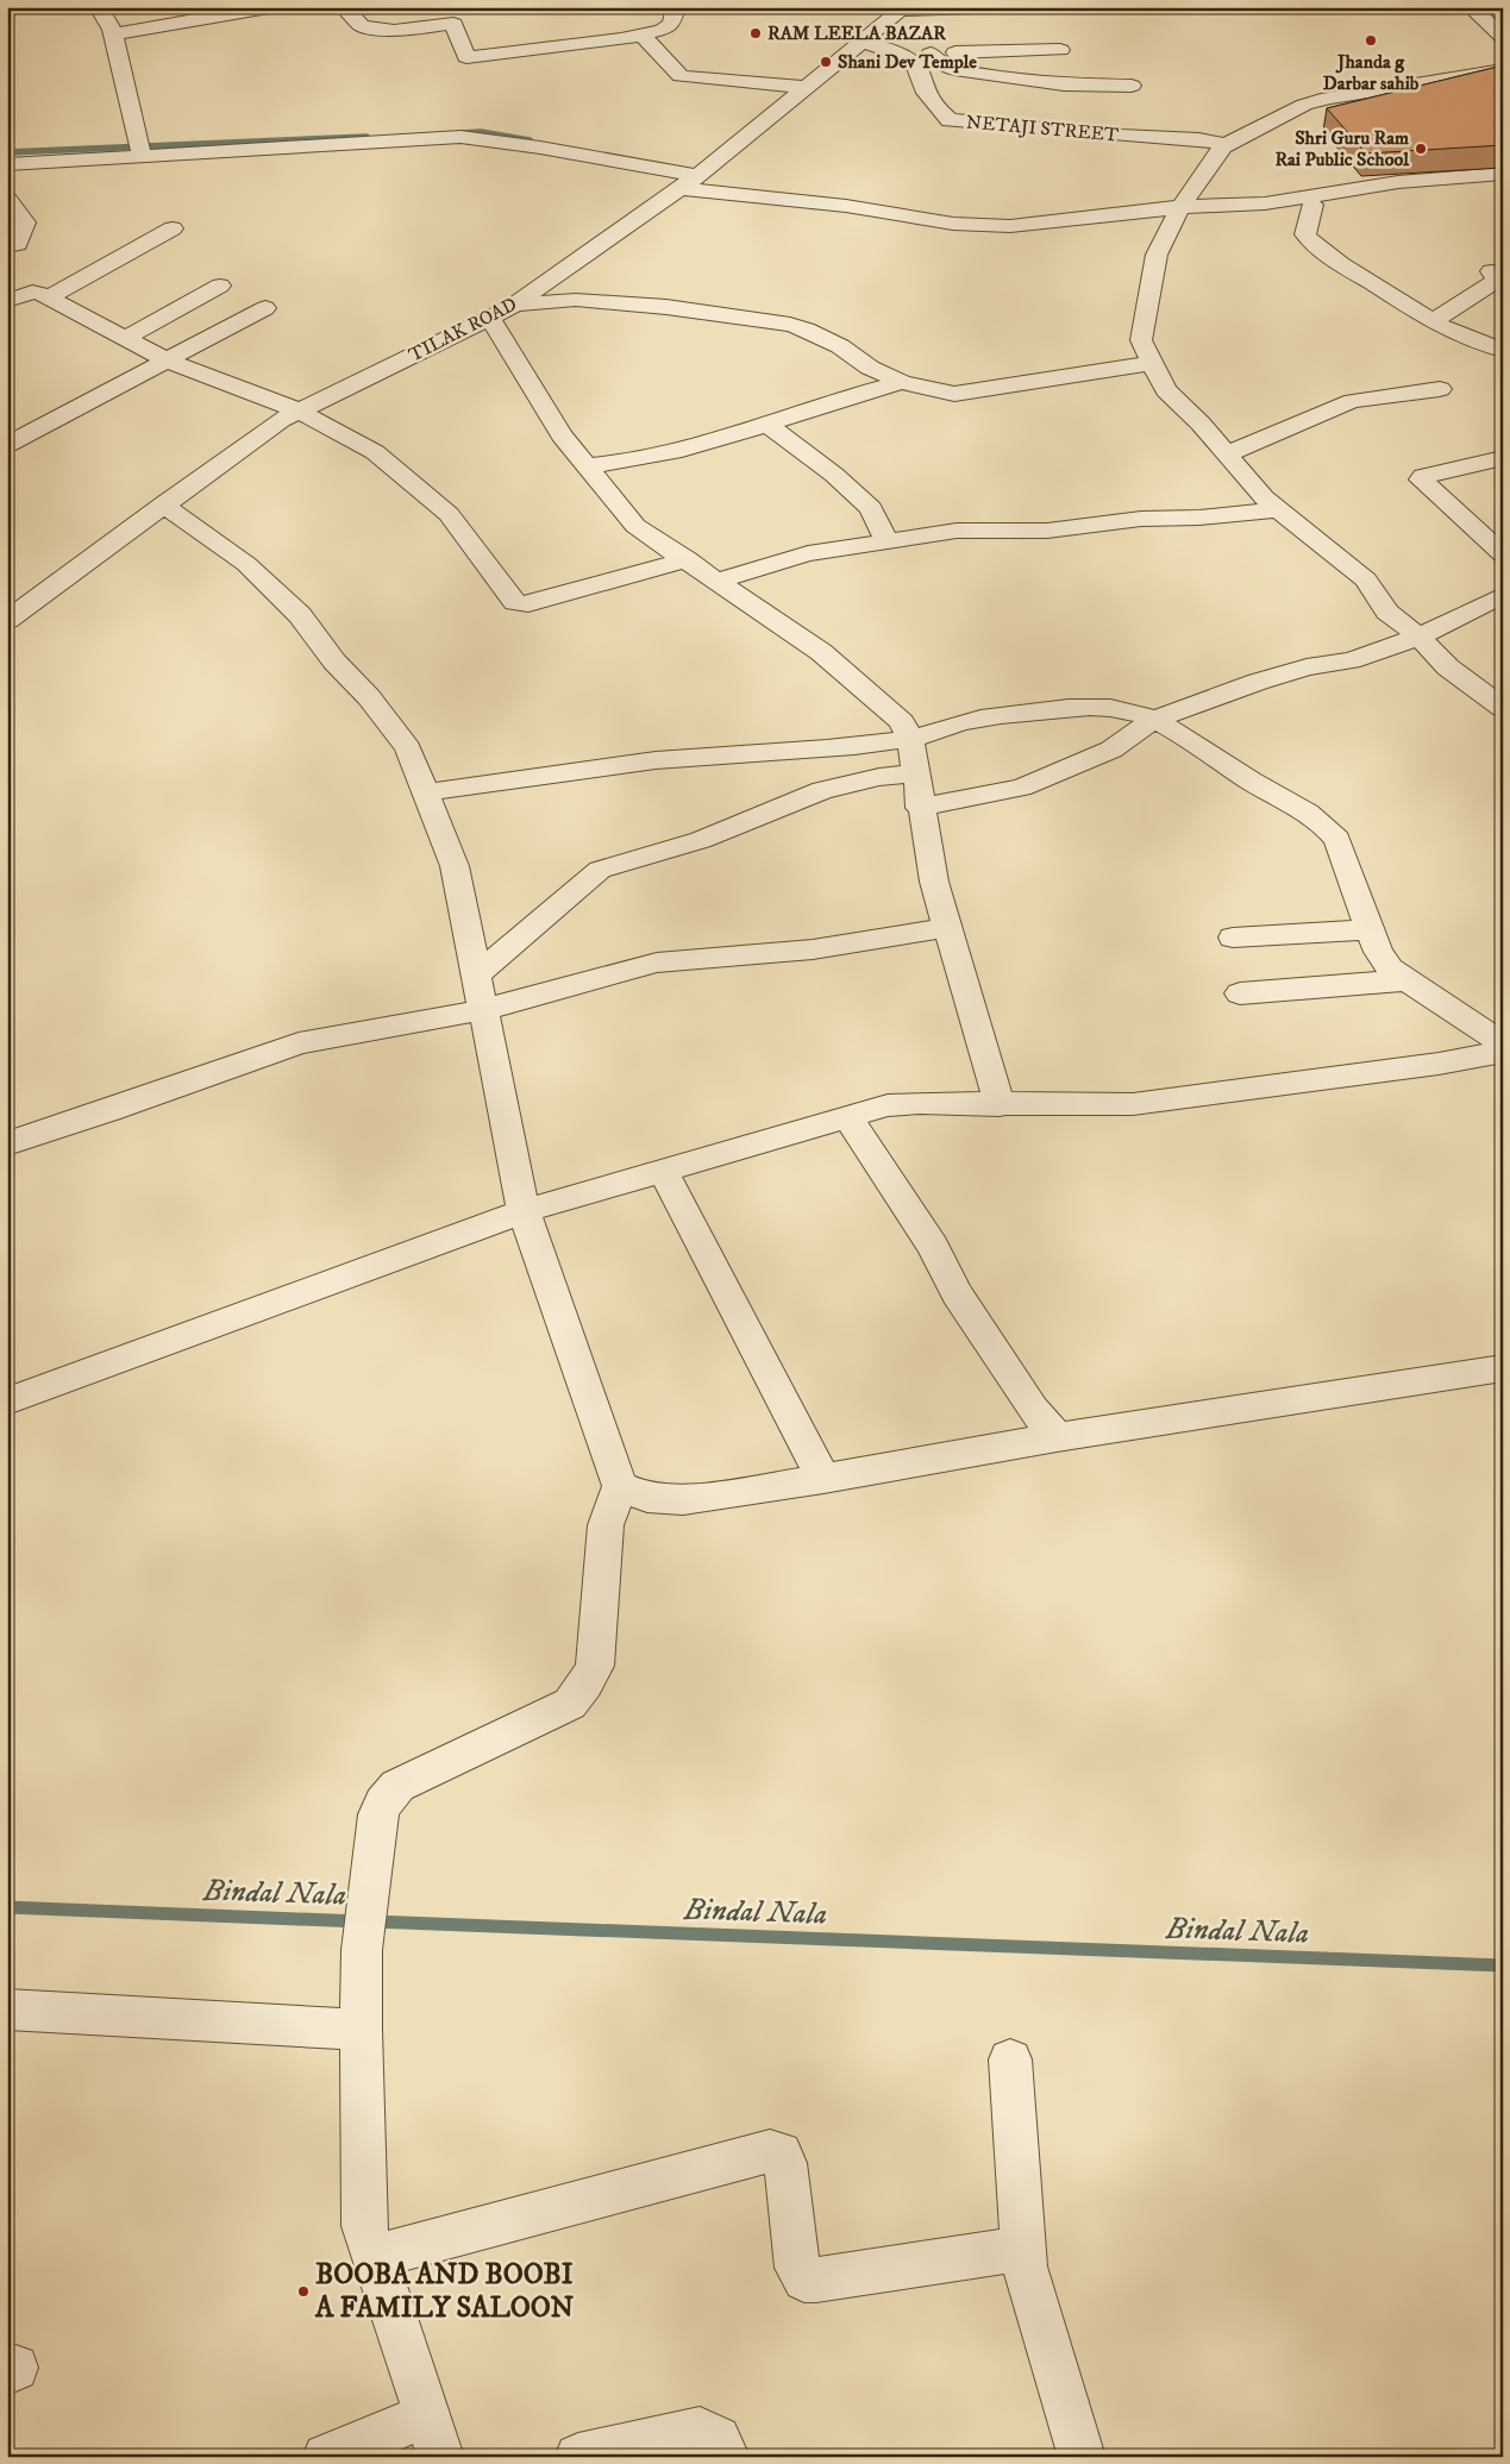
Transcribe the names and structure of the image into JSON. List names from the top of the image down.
{
  "streets": {
    "street": ["NETAJI STREET", "TILAK ROAD"]
  },
  "crossings": [
    ["NETAJI STREET", "TILAK ROAD"]
  ],
  "water": ["Bindal Nala"],
  "places": [
    "RAM LEELA BAZAR",
    "Jhanda g Darbar sahib",
    "Shani Dev Temple",
    "Shri Guru Ram Rai Public School",
    "BOOBA AND BOOBI A FAMILY SALOON"
  ]
}
